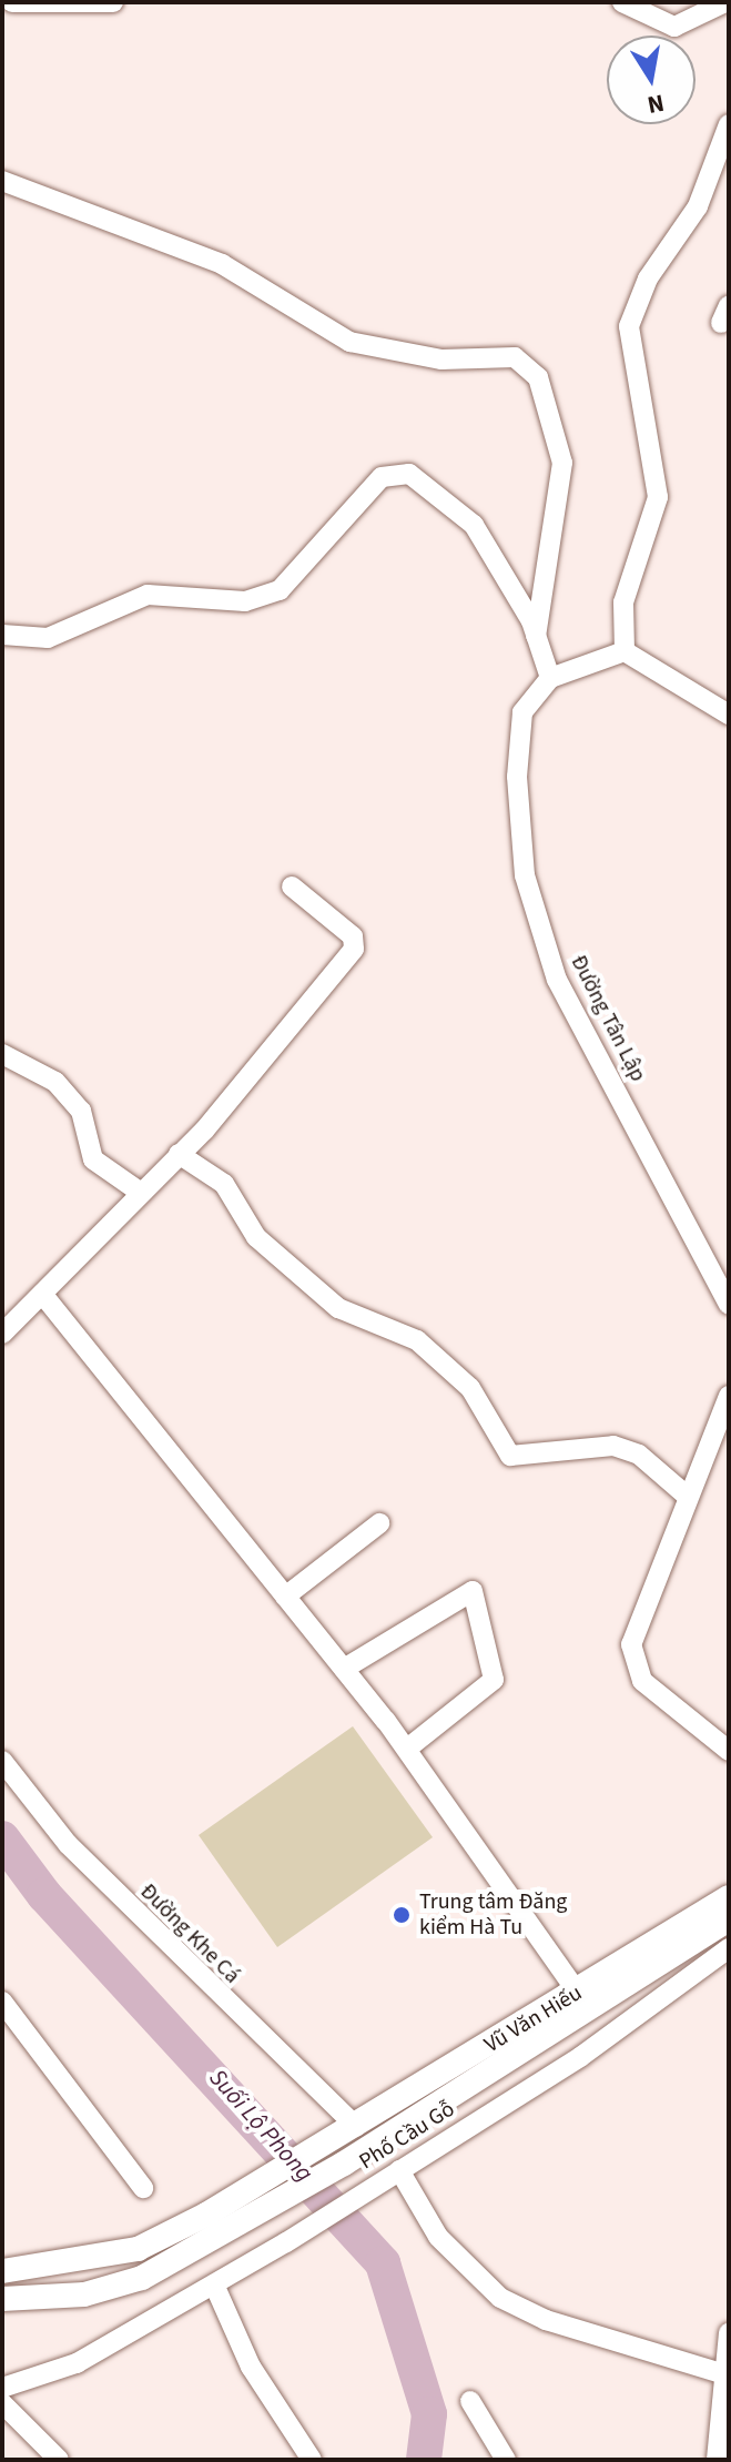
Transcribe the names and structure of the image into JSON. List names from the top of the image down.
{
  "streets": {
    "main road": ["Vũ Văn Hiếu"],
    "street": ["Đường Tân Lập", "Đường Khe Cá", "Phố Cầu Gỗ"]
  },
  "crossings": [
    ["Đường Khe Cá", "Vũ Văn Hiếu"]
  ],
  "water": ["Suối Lộ Phong"],
  "places": ["Trung tâm Đăng kiểm Hà Tu"],
  "north": "bottom"
}
